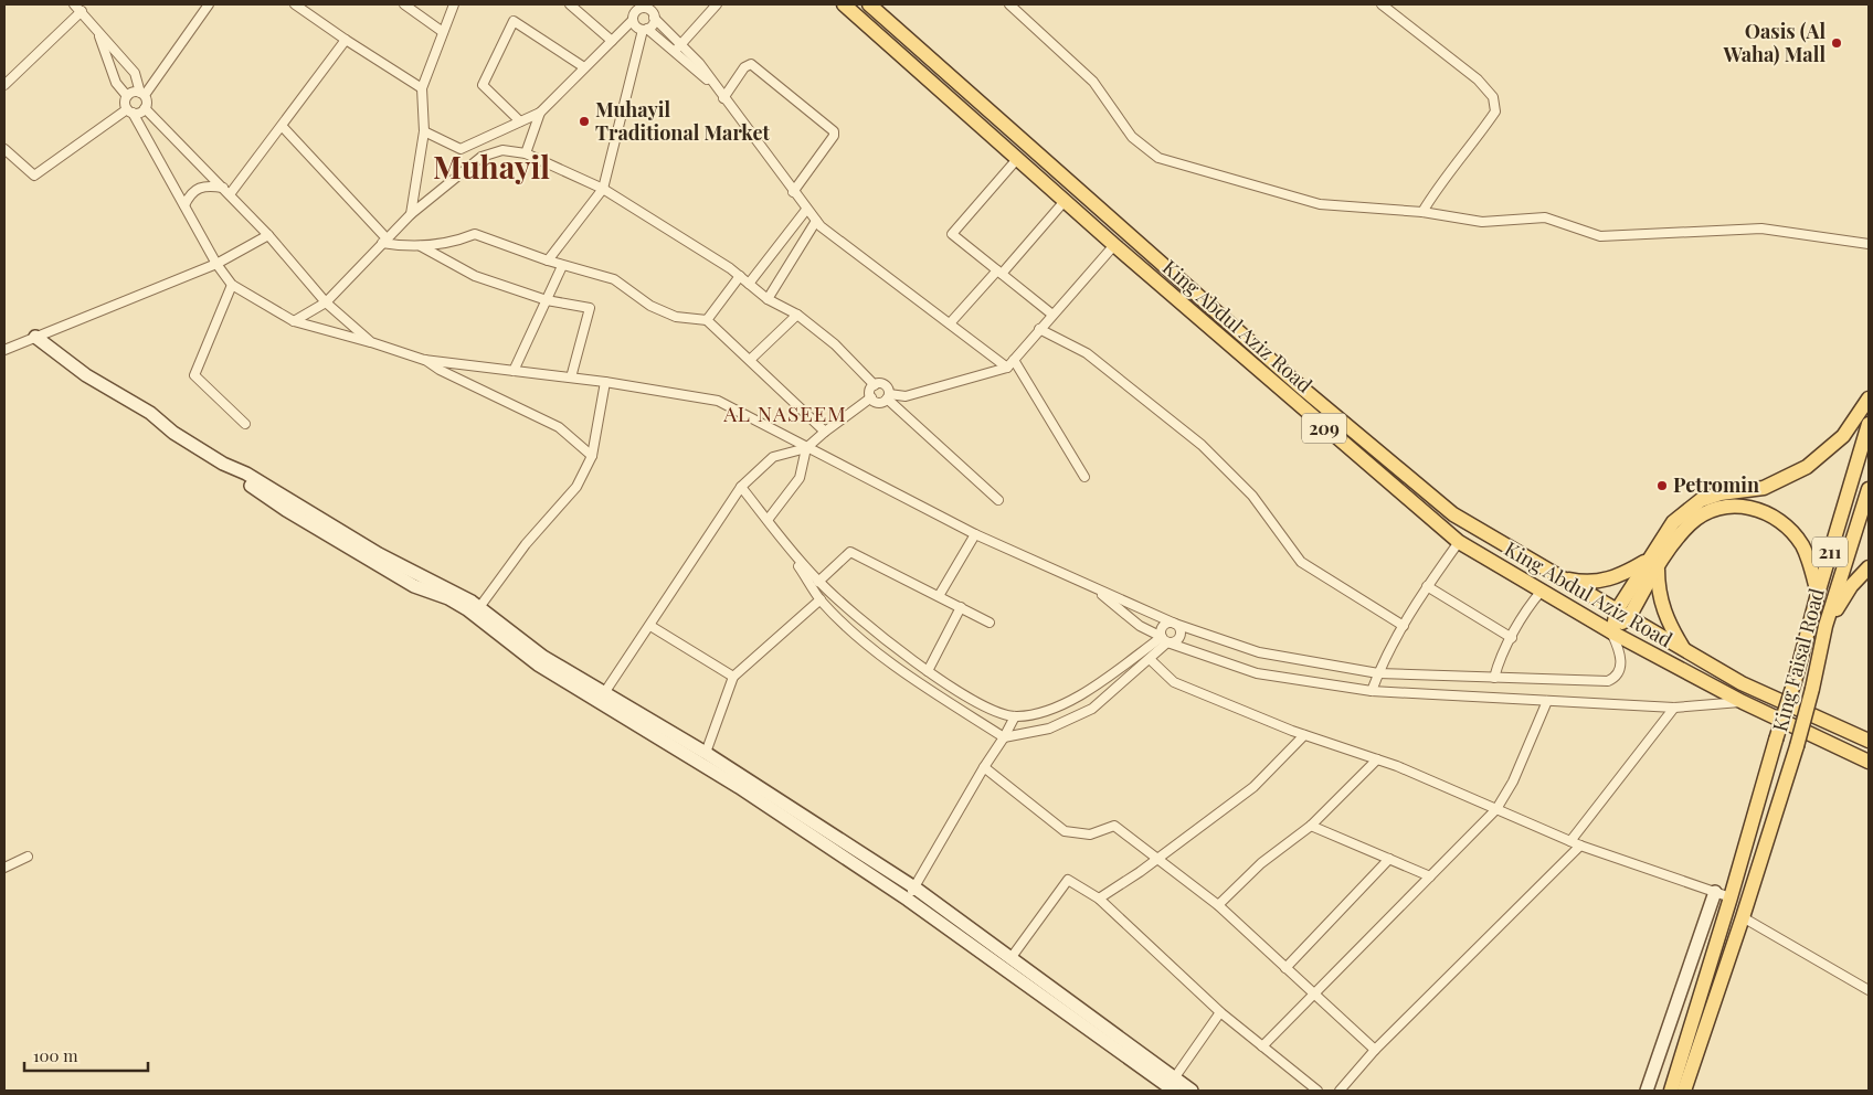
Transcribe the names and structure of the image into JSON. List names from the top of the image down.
{
  "streets": {
    "main road": [
      "King Abdul Aziz Road",
      "209",
      "211",
      "King Faisal Road"
    ]
  },
  "districts": ["Muhayil", "AL NASEEM"],
  "places": ["Oasis (Al Waha) Mall", "Muhayil Traditional Market", "Petromin"],
  "scale_bar": "100 m"
}
